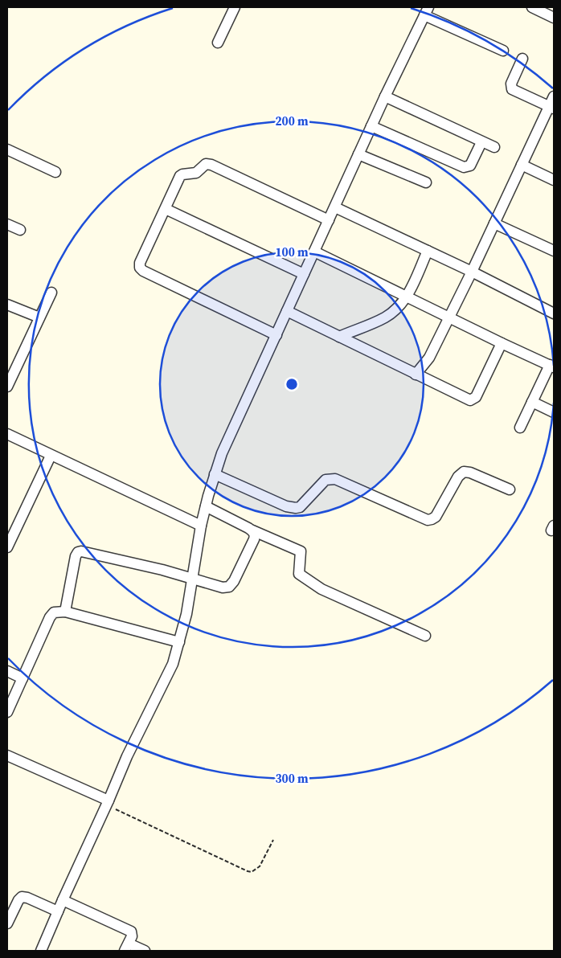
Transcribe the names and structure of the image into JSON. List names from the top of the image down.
{
  "rings": ["200 m", "100 m", "300 m"]
}
